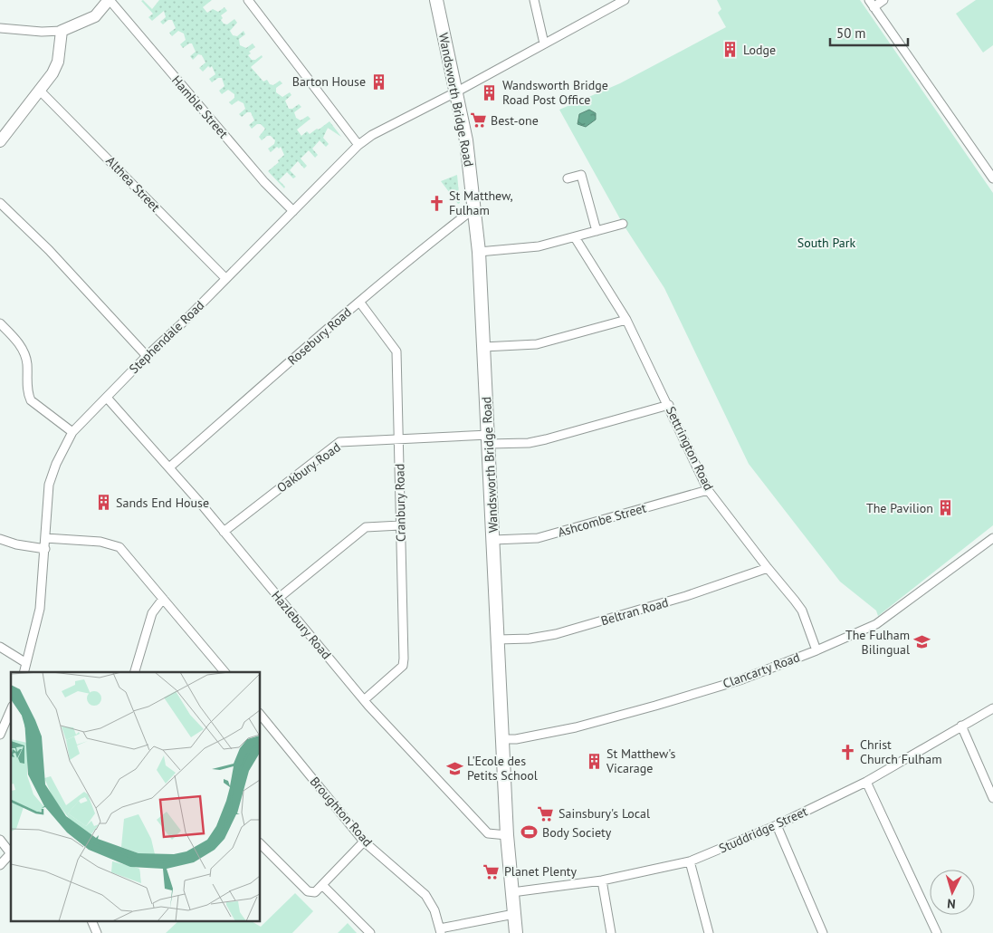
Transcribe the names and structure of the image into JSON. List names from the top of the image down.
{
  "streets": {
    "main road": ["Wandsworth Bridge Road"],
    "street": [
      "Hamble Street",
      "Althea Street",
      "Rosebury Road",
      "Stephendale Road",
      "Settrington Road",
      "Oakbury Road",
      "Cranbury Road",
      "Ashcombe Street",
      "Beltran Road",
      "Hazlebury Road",
      "Clancarty Road",
      "Broughton Road",
      "Studdridge Street"
    ]
  },
  "crossings": [
    ["Wandsworth Bridge Road", "Rosebury Road"],
    ["Wandsworth Bridge Road", "Stephendale Road"],
    ["Wandsworth Bridge Road", "Oakbury Road"],
    ["Wandsworth Bridge Road", "Ashcombe Street"],
    ["Wandsworth Bridge Road", "Beltran Road"],
    ["Wandsworth Bridge Road", "Hazlebury Road"],
    ["Wandsworth Bridge Road", "Clancarty Road"],
    ["Wandsworth Bridge Road", "Studdridge Street"],
    ["Hamble Street", "Stephendale Road"],
    ["Althea Street", "Stephendale Road"],
    ["Rosebury Road", "Cranbury Road"],
    ["Rosebury Road", "Hazlebury Road"],
    ["Stephendale Road", "Hazlebury Road"],
    ["Settrington Road", "Oakbury Road"],
    ["Settrington Road", "Ashcombe Street"],
    ["Settrington Road", "Beltran Road"],
    ["Settrington Road", "Clancarty Road"],
    ["Oakbury Road", "Cranbury Road"],
    ["Oakbury Road", "Hazlebury Road"],
    ["Cranbury Road", "Hazlebury Road"]
  ],
  "parks": ["South Park"],
  "places": {
    "building": [
      "Lodge",
      "Barton House",
      "Wandsworth Bridge Road Post Office",
      "Sands End House",
      "The Pavilion",
      "St Matthew's Vicarage"
    ],
    "supermarket": ["Best-one", "Sainsbury's Local", "Planet Plenty"],
    "church": ["St Matthew, Fulham", "Christ Church Fulham"],
    "school or university": ["The Fulham Bilingual", "L'Ecole des Petits School"],
    "sports": ["Body Society"]
  },
  "scale_bar": "50 m",
  "north": "bottom"
}
